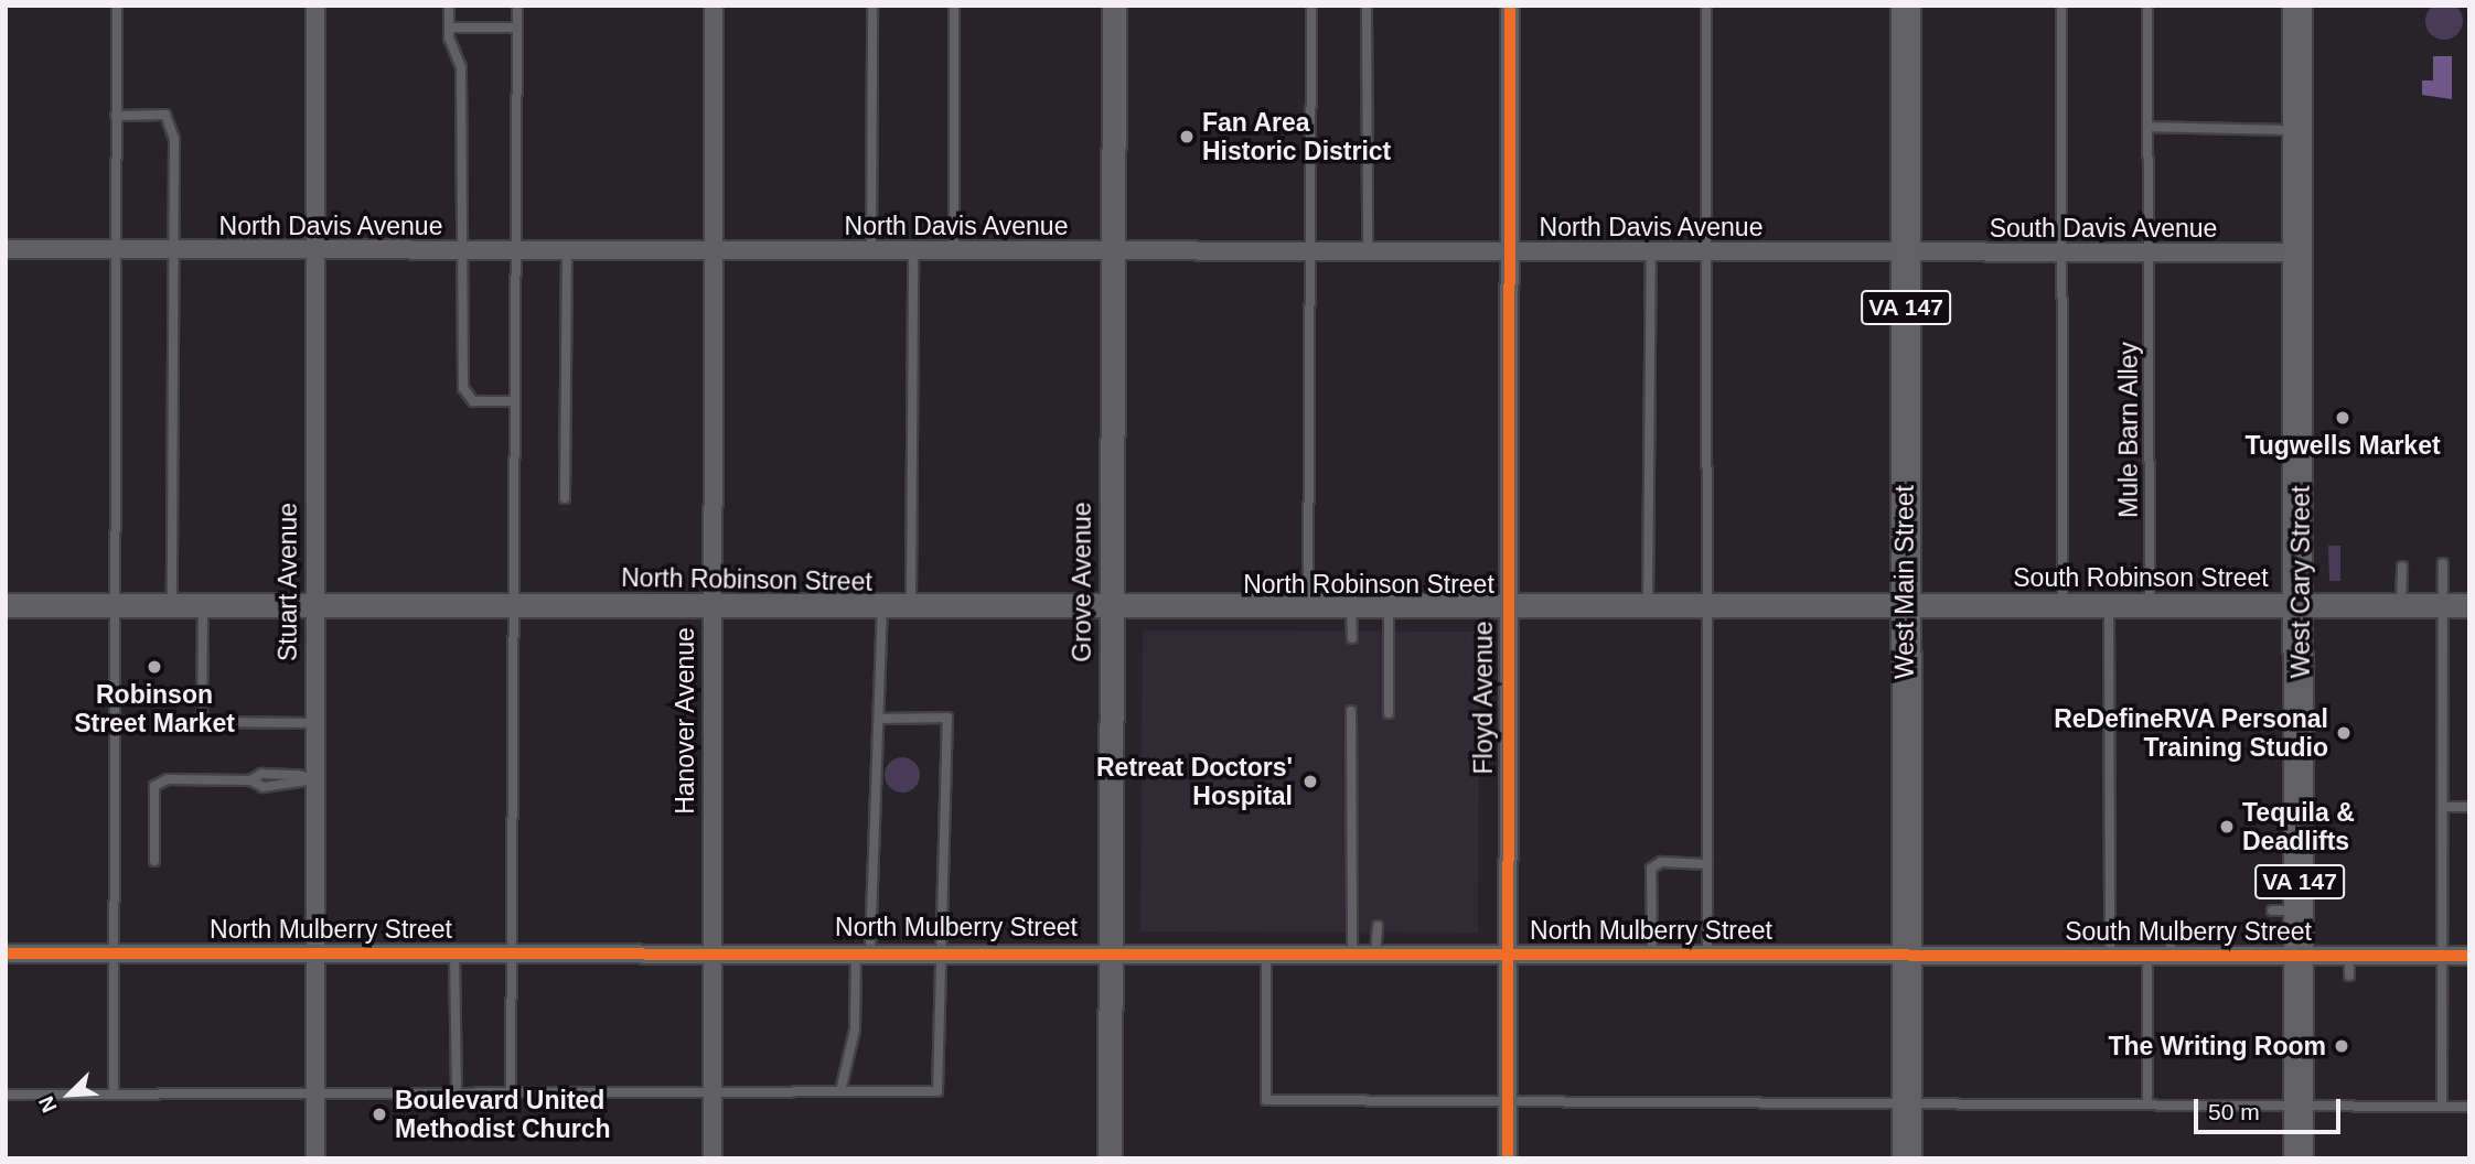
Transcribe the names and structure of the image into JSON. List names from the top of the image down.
{
  "streets": {
    "main road": ["VA 147", "West Main Street", "West Cary Street"],
    "street": [
      "North Davis Avenue",
      "South Davis Avenue",
      "South Robinson Street",
      "North Robinson Street",
      "Stuart Avenue",
      "Grove Avenue",
      "Floyd Avenue",
      "Hanover Avenue",
      "North Mulberry Street",
      "South Mulberry Street"
    ],
    "lane": ["Mule Barn Alley"]
  },
  "crossings": [
    ["North Davis Avenue", "South Davis Avenue"],
    ["North Davis Avenue", "Stuart Avenue"],
    ["North Davis Avenue", "Grove Avenue"],
    ["North Davis Avenue", "West Main Street"],
    ["North Davis Avenue", "Floyd Avenue"],
    ["North Davis Avenue", "Hanover Avenue"],
    ["South Davis Avenue", "Mule Barn Alley"],
    ["South Davis Avenue", "West Main Street"],
    ["South Davis Avenue", "West Cary Street"],
    ["Mule Barn Alley", "South Robinson Street"],
    ["South Robinson Street", "North Robinson Street"],
    ["South Robinson Street", "West Main Street"],
    ["South Robinson Street", "West Cary Street"],
    ["North Robinson Street", "Stuart Avenue"],
    ["North Robinson Street", "Grove Avenue"],
    ["North Robinson Street", "West Main Street"],
    ["North Robinson Street", "Floyd Avenue"],
    ["North Robinson Street", "Hanover Avenue"],
    ["Stuart Avenue", "North Mulberry Street"],
    ["Grove Avenue", "North Mulberry Street"],
    ["West Main Street", "North Mulberry Street"],
    ["West Main Street", "South Mulberry Street"],
    ["West Cary Street", "South Mulberry Street"],
    ["Floyd Avenue", "North Mulberry Street"],
    ["Hanover Avenue", "North Mulberry Street"],
    ["North Mulberry Street", "South Mulberry Street"]
  ],
  "places": [
    "Fan Area Historic District",
    "Tugwells Market",
    "Robinson Street Market",
    "ReDefineRVA Personal Training Studio",
    "Retreat Doctors' Hospital",
    "Tequila & Deadlifts",
    "The Writing Room",
    "Boulevard United Methodist Church"
  ],
  "scale_bar": "50 m",
  "north": "bottom left"
}
